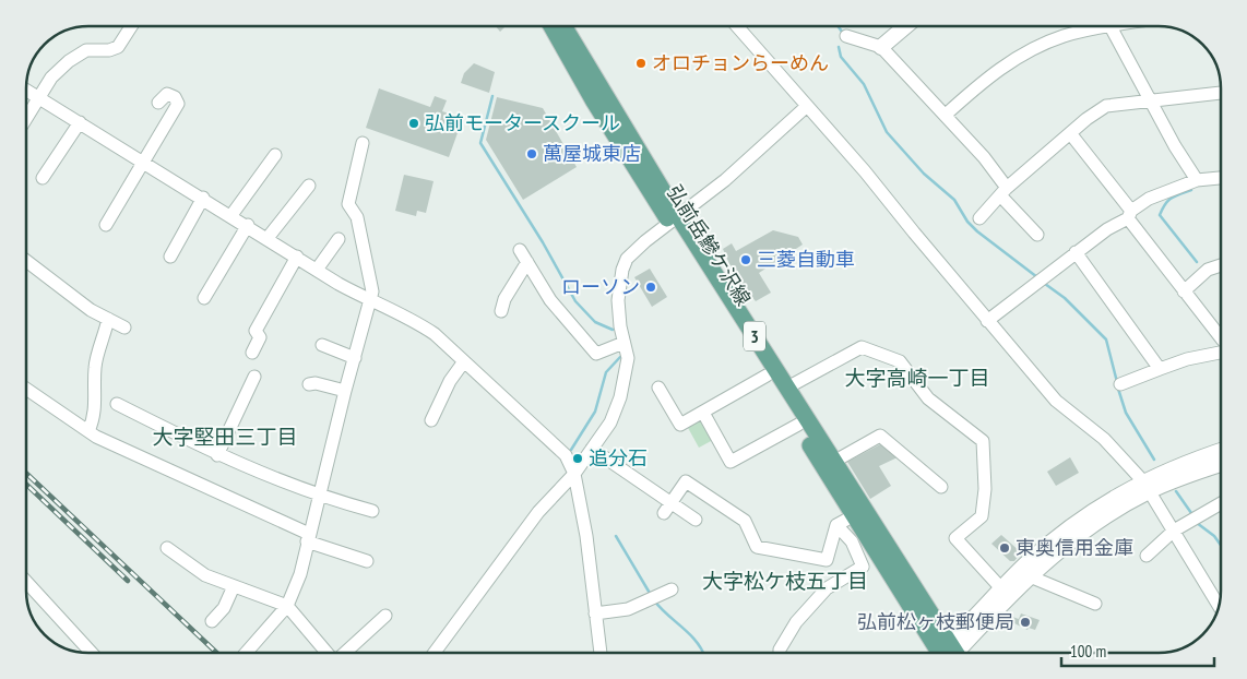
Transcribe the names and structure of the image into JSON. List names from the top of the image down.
{
  "streets": {
    "main road": ["弘前岳鰺ケ沢線", "3"]
  },
  "crossings": [
    ["弘前岳鰺ケ沢線", "3"]
  ],
  "districts": ["大字高崎一丁目", "大字堅田三丁目", "大字松ケ枝五丁目"],
  "places": [
    "オロチョンらーめん",
    "弘前モータースクール",
    "萬屋城東店",
    "三菱自動車",
    "ローソン",
    "追分石",
    "東奥信用金庫",
    "弘前松ヶ枝郵便局"
  ],
  "scale_bar": "100 m"
}
